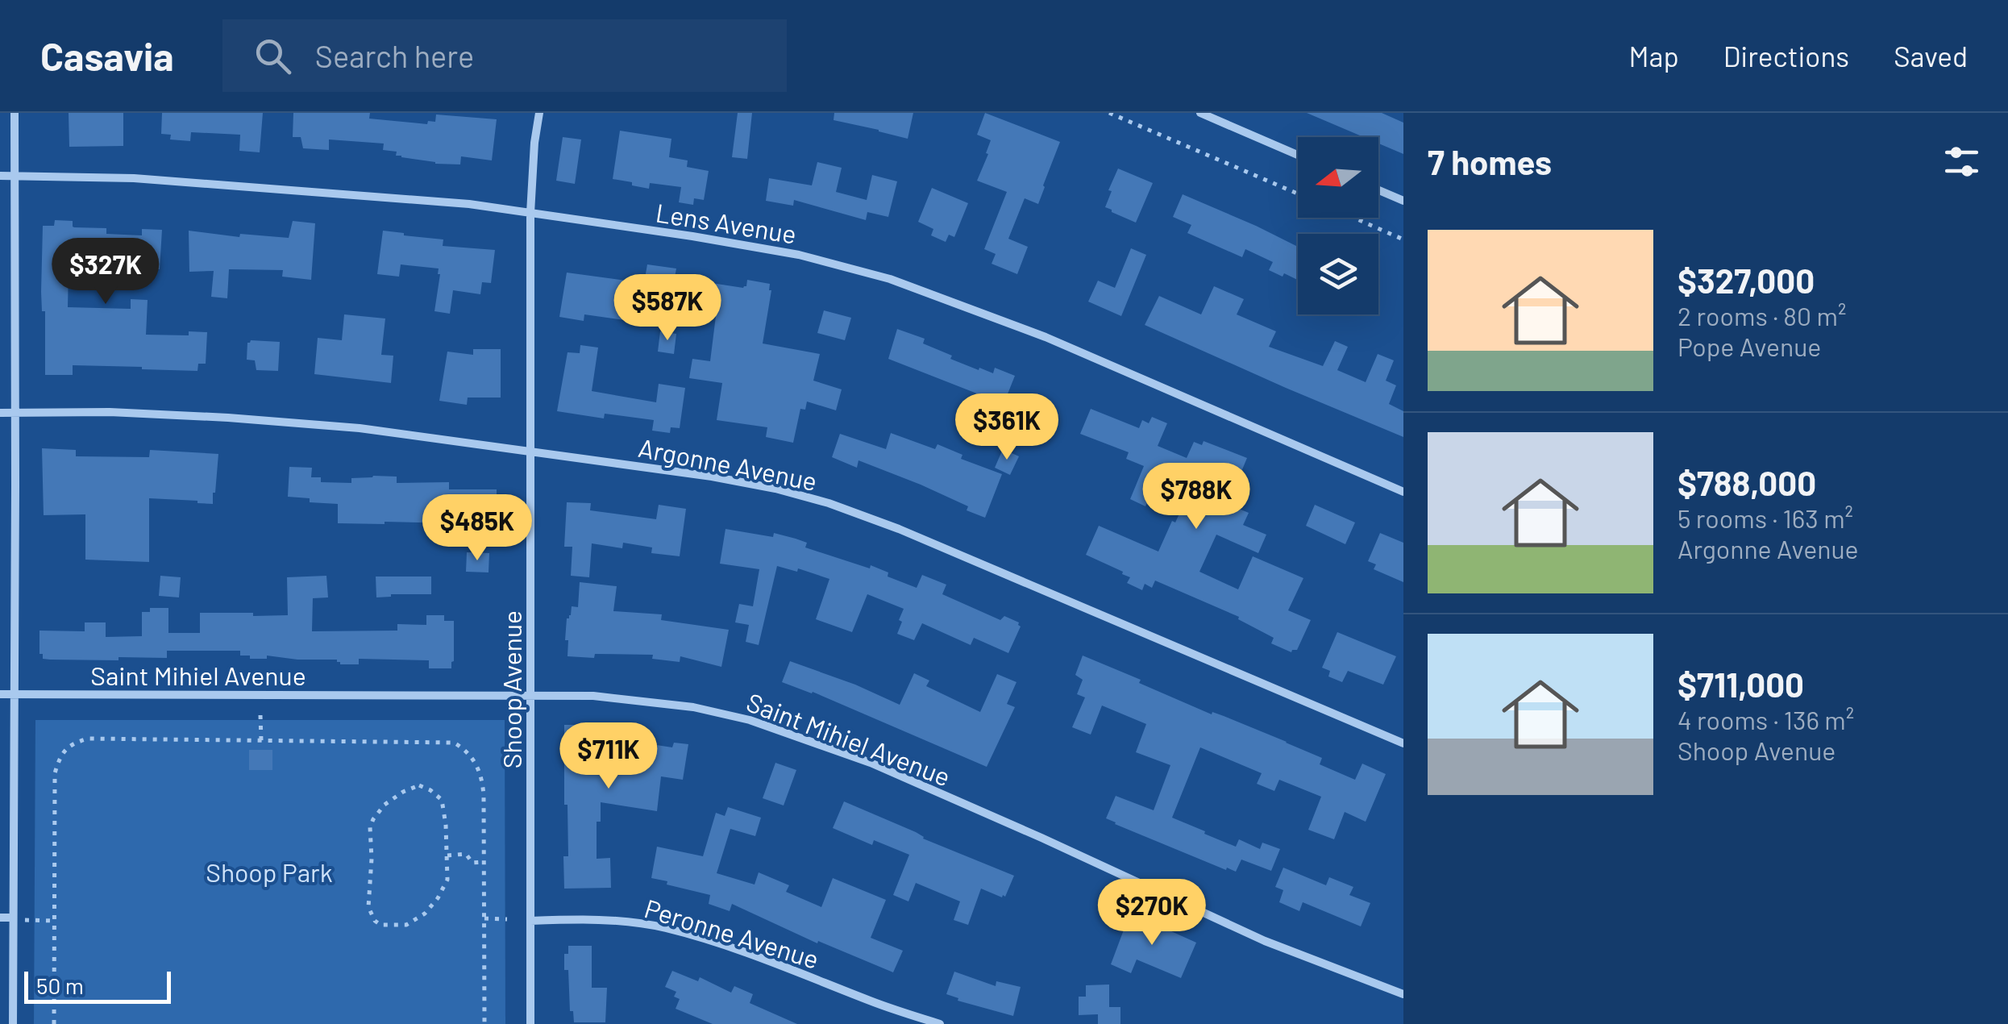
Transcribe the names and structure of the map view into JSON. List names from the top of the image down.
{
  "streets": {
    "street": [
      "Lens Avenue",
      "Argonne Avenue",
      "Saint Mihiel Avenue",
      "Shoop Avenue",
      "Peronne Avenue"
    ]
  },
  "crossings": [
    ["Lens Avenue", "Shoop Avenue"],
    ["Argonne Avenue", "Shoop Avenue"],
    ["Saint Mihiel Avenue", "Shoop Avenue"],
    ["Shoop Avenue", "Peronne Avenue"]
  ],
  "parks": ["Shoop Park"],
  "scale_bar": "50 m",
  "north": "left",
  "page": {
    "header": "Casavia",
    "search": "Search here",
    "nav": ["Map", "Directions", "Saved"],
    "heading": "7 homes",
    "list": [
      {
        "name": "$327,000",
        "note": "2 rooms · 80 m² · Pope Avenue"
      },
      {
        "name": "$788,000",
        "note": "5 rooms · 163 m² · Argonne Avenue"
      },
      {
        "name": "$711,000",
        "note": "4 rooms · 136 m² · Shoop Avenue"
      }
    ],
    "price": [
      "$327K",
      "$587K",
      "$361K",
      "$788K",
      "$485K",
      "$711K",
      "$270K"
    ],
    "scale": "50 m"
  }
}
